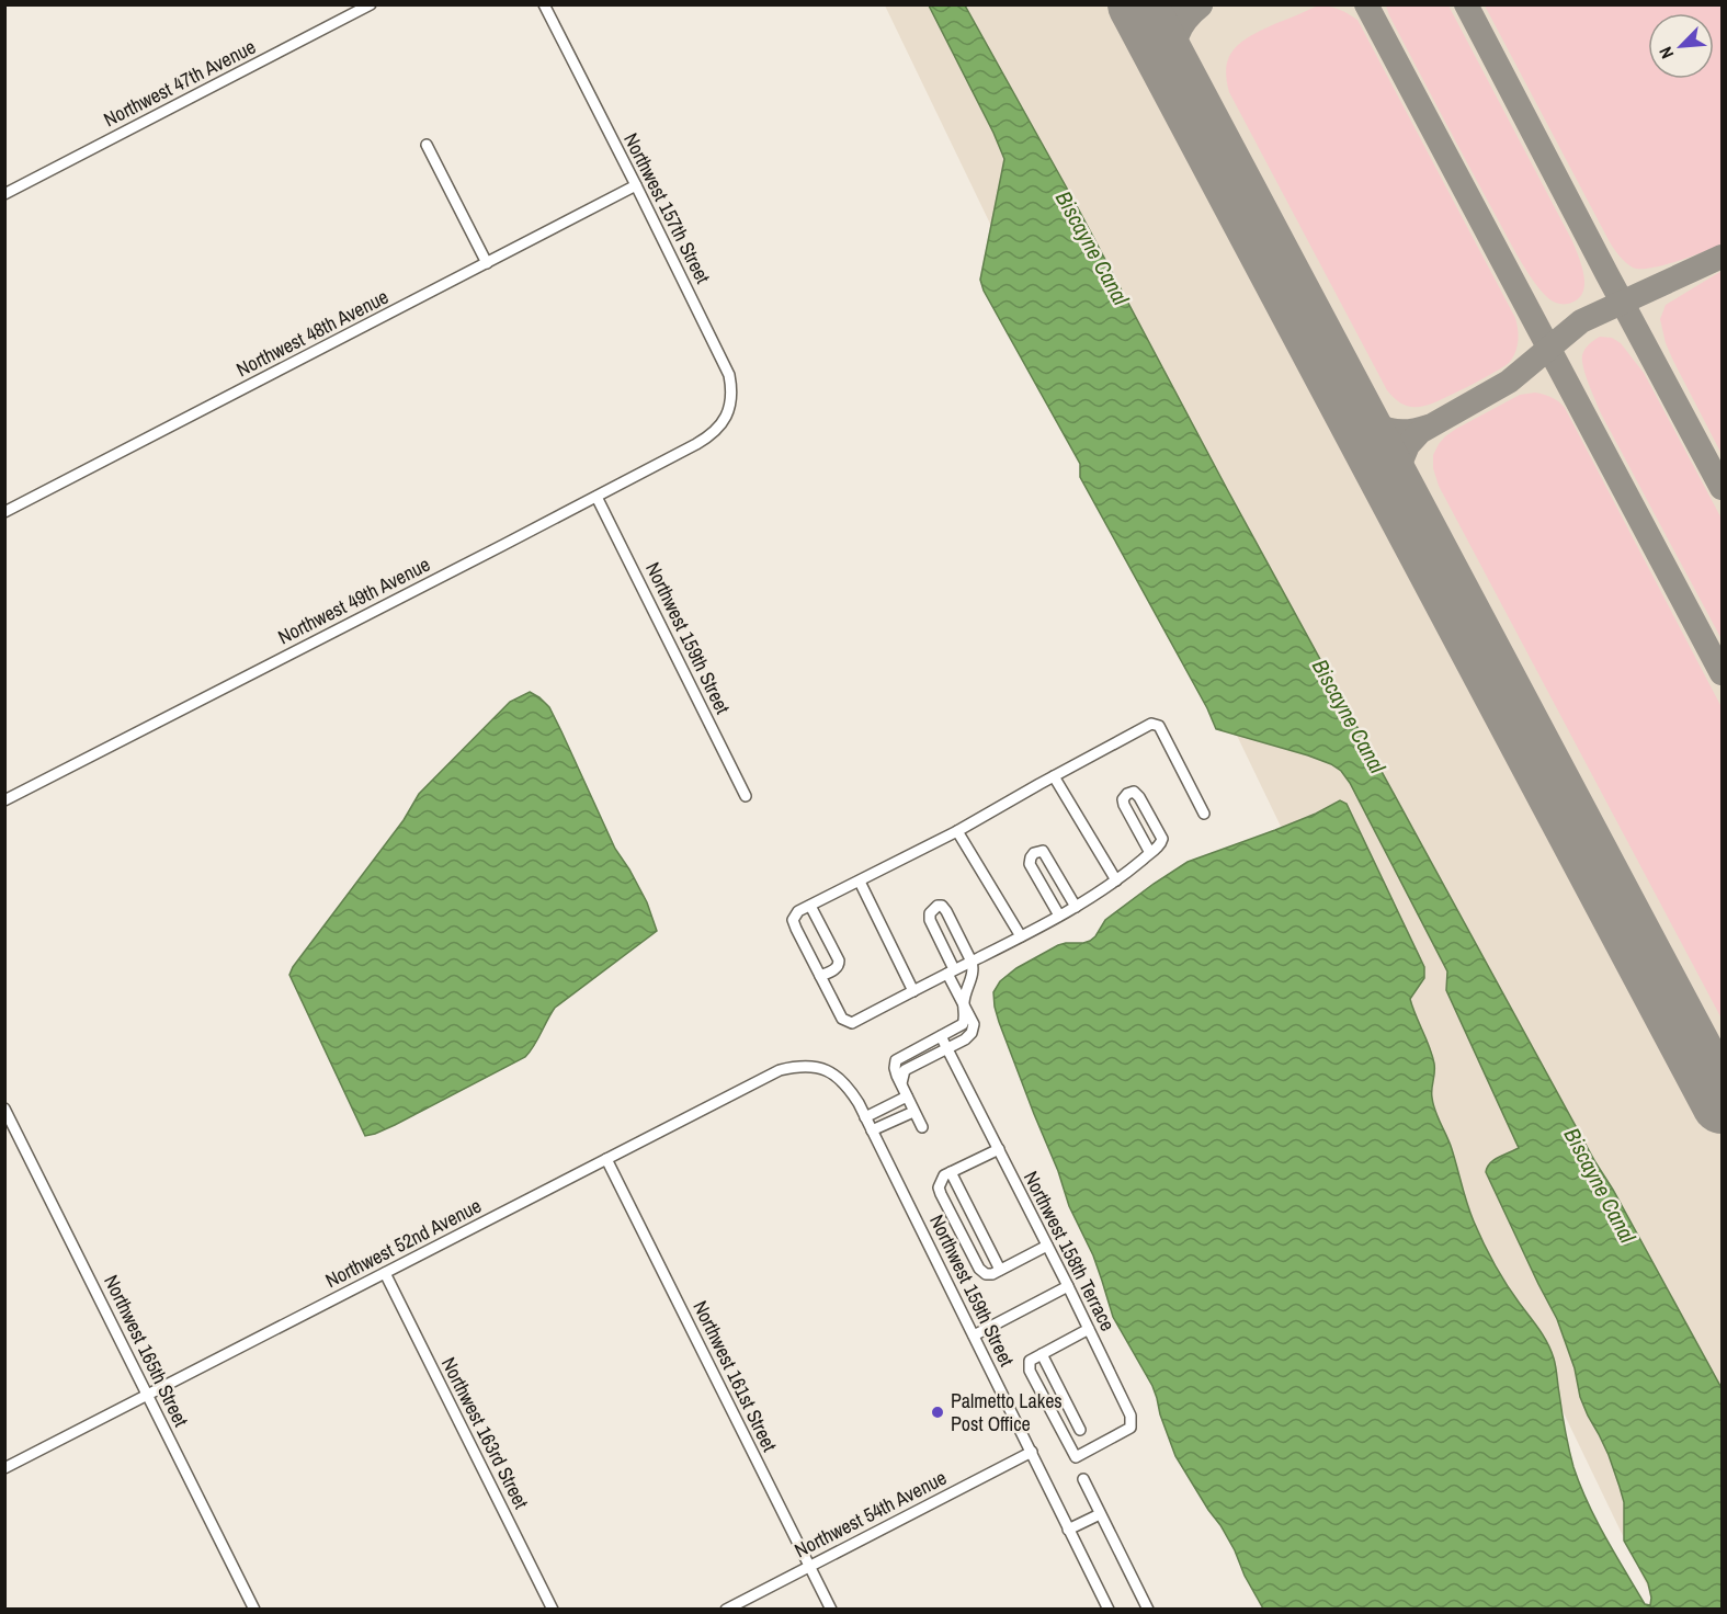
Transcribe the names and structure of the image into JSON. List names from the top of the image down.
{
  "streets": {
    "street": [
      "Northwest 47th Avenue",
      "Northwest 157th Street",
      "Northwest 48th Avenue",
      "Northwest 49th Avenue",
      "Northwest 159th Street",
      "Northwest 52nd Avenue",
      "Northwest 158th Terrace",
      "Northwest 165th Street",
      "Northwest 161st Street",
      "Northwest 163rd Street",
      "Northwest 54th Avenue"
    ]
  },
  "crossings": [
    ["Northwest 157th Street", "Northwest 48th Avenue"],
    ["Northwest 157th Street", "Northwest 49th Avenue"],
    ["Northwest 49th Avenue", "Northwest 159th Street"],
    ["Northwest 159th Street", "Northwest 52nd Avenue"],
    ["Northwest 159th Street", "Northwest 158th Terrace"],
    ["Northwest 159th Street", "Northwest 54th Avenue"],
    ["Northwest 52nd Avenue", "Northwest 165th Street"],
    ["Northwest 52nd Avenue", "Northwest 161st Street"],
    ["Northwest 52nd Avenue", "Northwest 163rd Street"],
    ["Northwest 161st Street", "Northwest 54th Avenue"]
  ],
  "water": ["Biscayne Canal"],
  "places": ["Palmetto Lakes Post Office"],
  "north": "bottom left"
}
